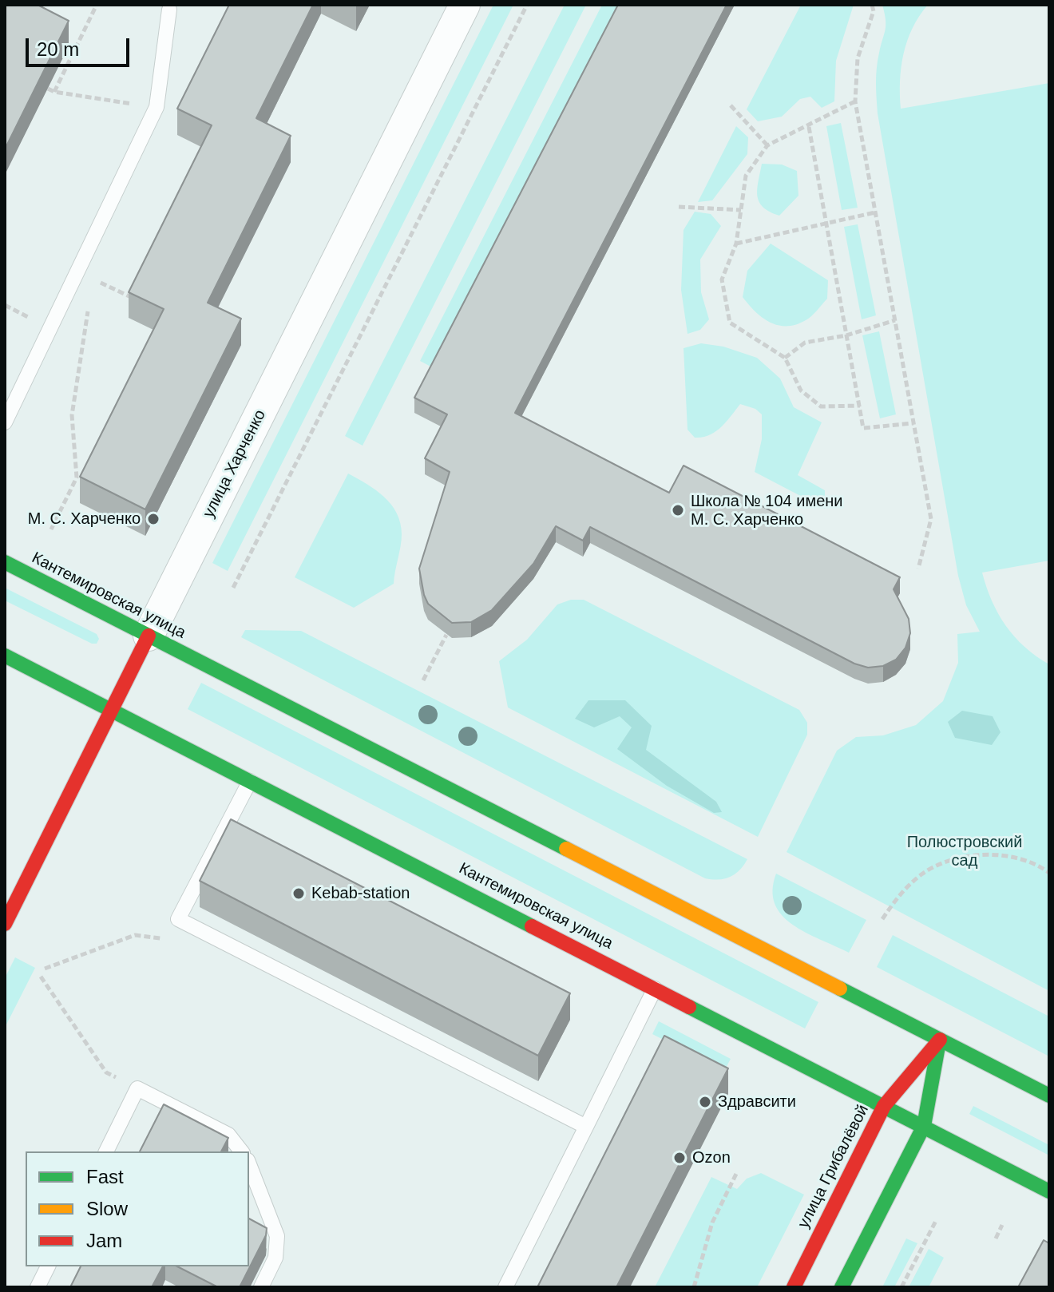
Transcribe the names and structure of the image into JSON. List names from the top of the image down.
{
  "streets": {
    "main road": ["улица Харченко", "Кантемировская улица", "улица Грибалёвой"]
  },
  "crossings": [
    ["улица Харченко", "Кантемировская улица"],
    ["Кантемировская улица", "улица Грибалёвой"]
  ],
  "parks": ["Полюстровский сад"],
  "places": [
    "Школа № 104 имени М. С. Харченко",
    "М. С. Харченко",
    "Kebab-station",
    "Здравсити",
    "Ozon"
  ],
  "legend": ["Fast", "Slow", "Jam"],
  "scale_bar": "20 m"
}
